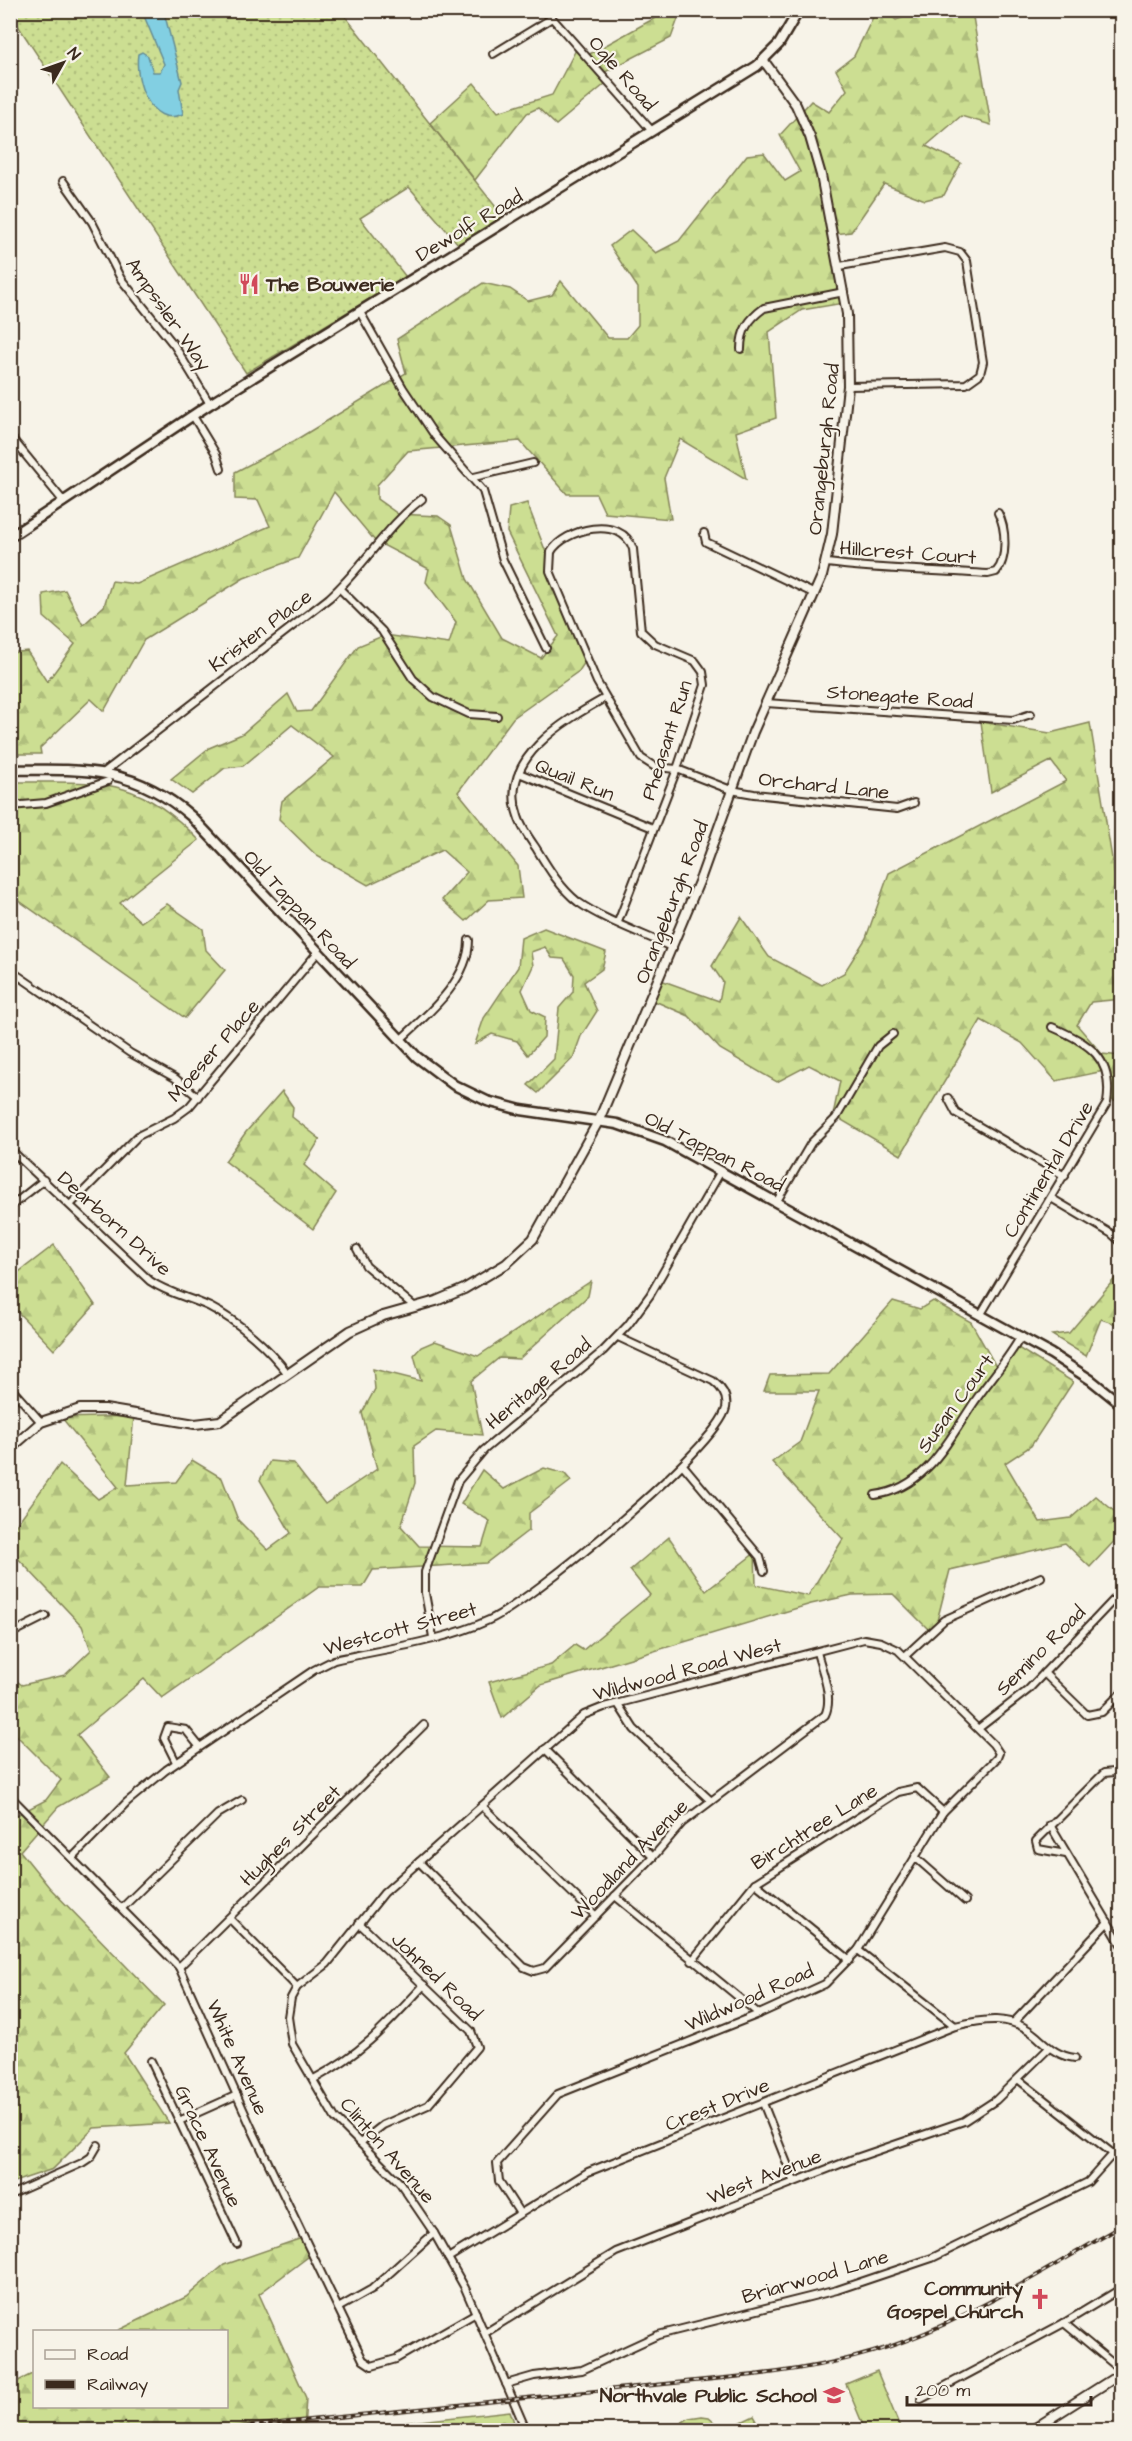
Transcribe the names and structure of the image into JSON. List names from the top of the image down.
{
  "streets": {
    "main road": ["Dewolf Road", "Old Tappan Road"],
    "street": [
      "Ogle Road",
      "Ampssler Way",
      "Orangeburgh Road",
      "Hillcrest Court",
      "Kristen Place",
      "Stonegate Road",
      "Pheasant Run",
      "Quail Run",
      "Orchard Lane",
      "Moeser Place",
      "Continental Drive",
      "Dearborn Drive",
      "Heritage Road",
      "Susan Court",
      "Westcott Street",
      "Semino Road",
      "Wildwood Road West",
      "Birchtree Lane",
      "Hughes Street",
      "Woodland Avenue",
      "Johned Road",
      "Wildwood Road",
      "White Avenue",
      "Crest Drive",
      "Grace Avenue",
      "Clinton Avenue",
      "West Avenue",
      "Briarwood Lane"
    ]
  },
  "crossings": [
    ["Ogle Road", "Dewolf Road"],
    ["Dewolf Road", "Ampssler Way"],
    ["Dewolf Road", "Orangeburgh Road"],
    ["Orangeburgh Road", "Hillcrest Court"],
    ["Orangeburgh Road", "Stonegate Road"],
    ["Orangeburgh Road", "Orchard Lane"],
    ["Orangeburgh Road", "Old Tappan Road"],
    ["Orangeburgh Road", "Dearborn Drive"],
    ["Kristen Place", "Old Tappan Road"],
    ["Pheasant Run", "Quail Run"],
    ["Pheasant Run", "Orchard Lane"],
    ["Old Tappan Road", "Moeser Place"],
    ["Old Tappan Road", "Continental Drive"],
    ["Old Tappan Road", "Heritage Road"],
    ["Old Tappan Road", "Susan Court"],
    ["Moeser Place", "Dearborn Drive"],
    ["Heritage Road", "Westcott Street"],
    ["Westcott Street", "White Avenue"],
    ["Semino Road", "Wildwood Road West"],
    ["Semino Road", "Wildwood Road"],
    ["Wildwood Road West", "Woodland Avenue"],
    ["Wildwood Road West", "Johned Road"],
    ["Wildwood Road West", "Wildwood Road"],
    ["Wildwood Road West", "Clinton Avenue"],
    ["Birchtree Lane", "Wildwood Road"],
    ["Hughes Street", "White Avenue"],
    ["Johned Road", "Clinton Avenue"],
    ["Wildwood Road", "Crest Drive"],
    ["White Avenue", "Clinton Avenue"],
    ["Crest Drive", "Clinton Avenue"],
    ["Clinton Avenue", "West Avenue"],
    ["Clinton Avenue", "Briarwood Lane"]
  ],
  "places": {
    "restaurant": ["The Bouwerie"],
    "church": ["Community Gospel Church"],
    "school or university": ["Northvale Public School"]
  },
  "legend": ["Road", "Railway"],
  "scale_bar": "200 m",
  "north": "top right"
}
